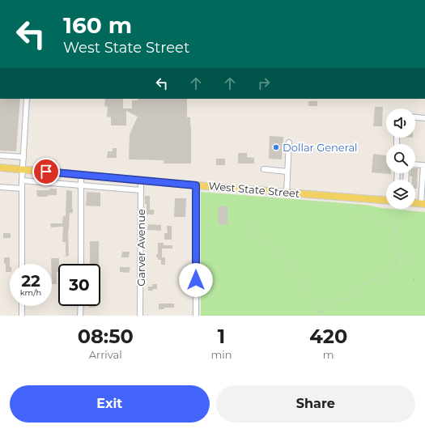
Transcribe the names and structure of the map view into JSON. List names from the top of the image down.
{
  "streets": {
    "main road": ["West State Street"],
    "street": ["Garver Avenue"]
  },
  "crossings": [
    ["West State Street", "Garver Avenue"]
  ],
  "places": ["Dollar General"],
  "page": {
    "turn": ["160 m", "West State Street"],
    "speed": "22 km/h",
    "limit": "30",
    "eta": [
      "08:50",
      "Arrival",
      "1",
      "min",
      "420",
      "m"
    ],
    "buttons": ["Exit", "Share"]
  }
}
